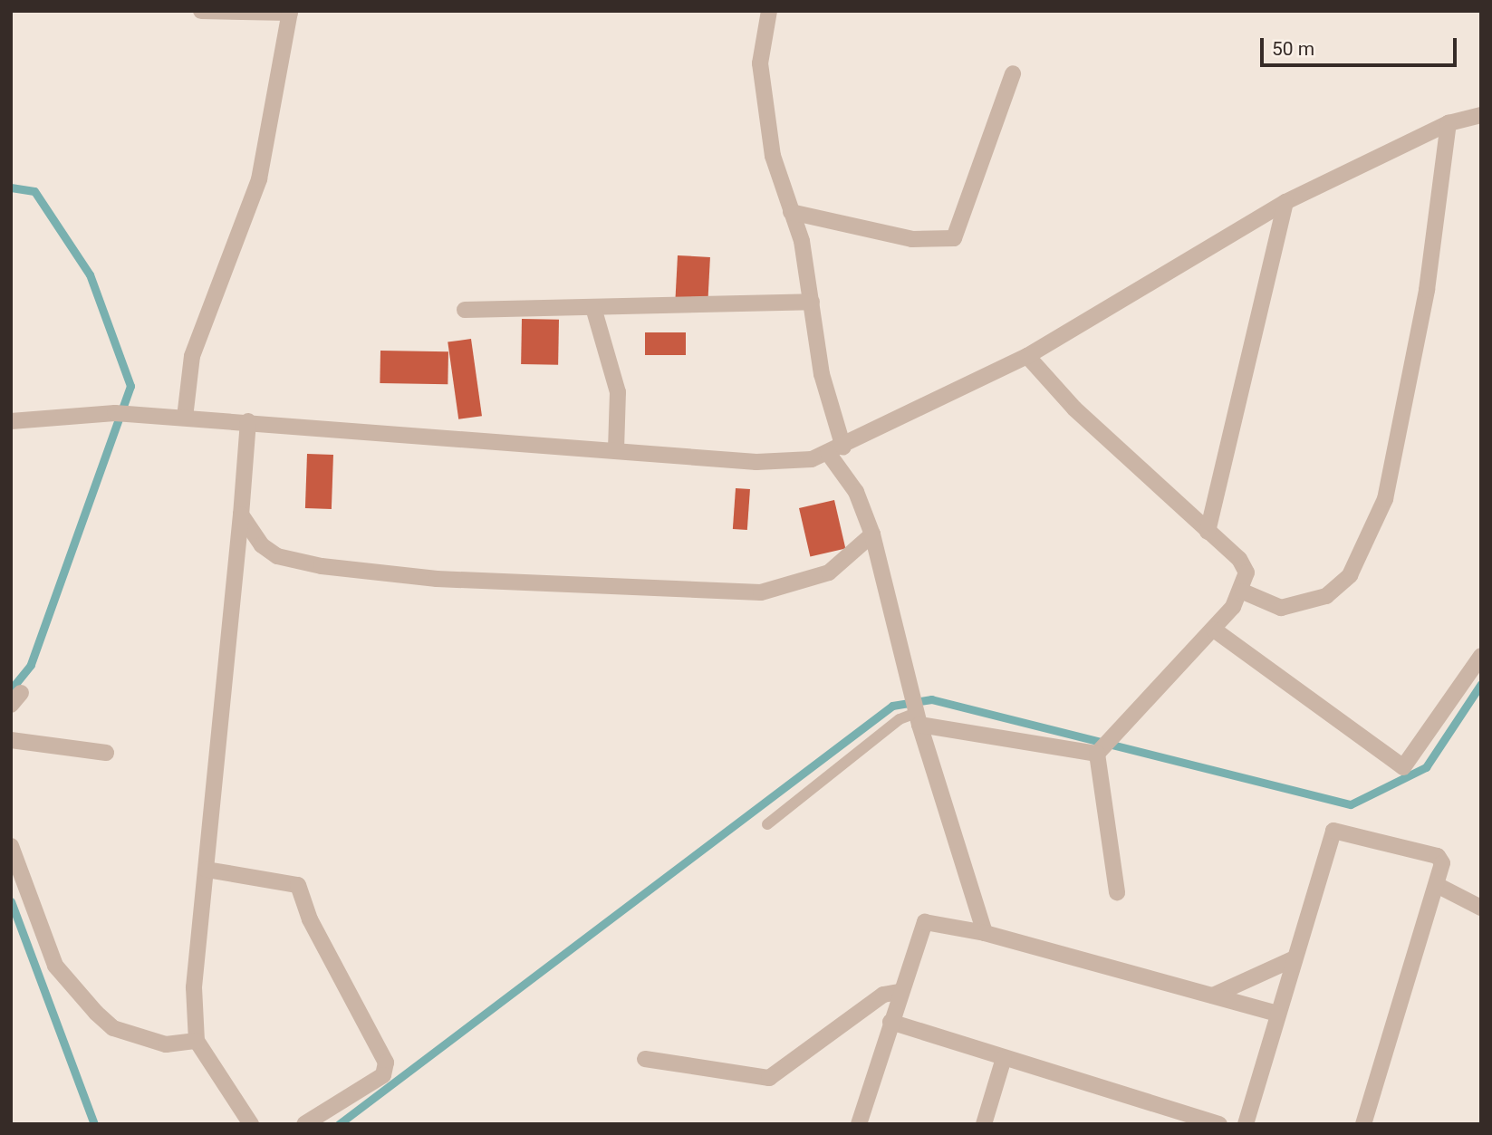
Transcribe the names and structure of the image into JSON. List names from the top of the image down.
{
  "scale_bar": "50 m"
}
